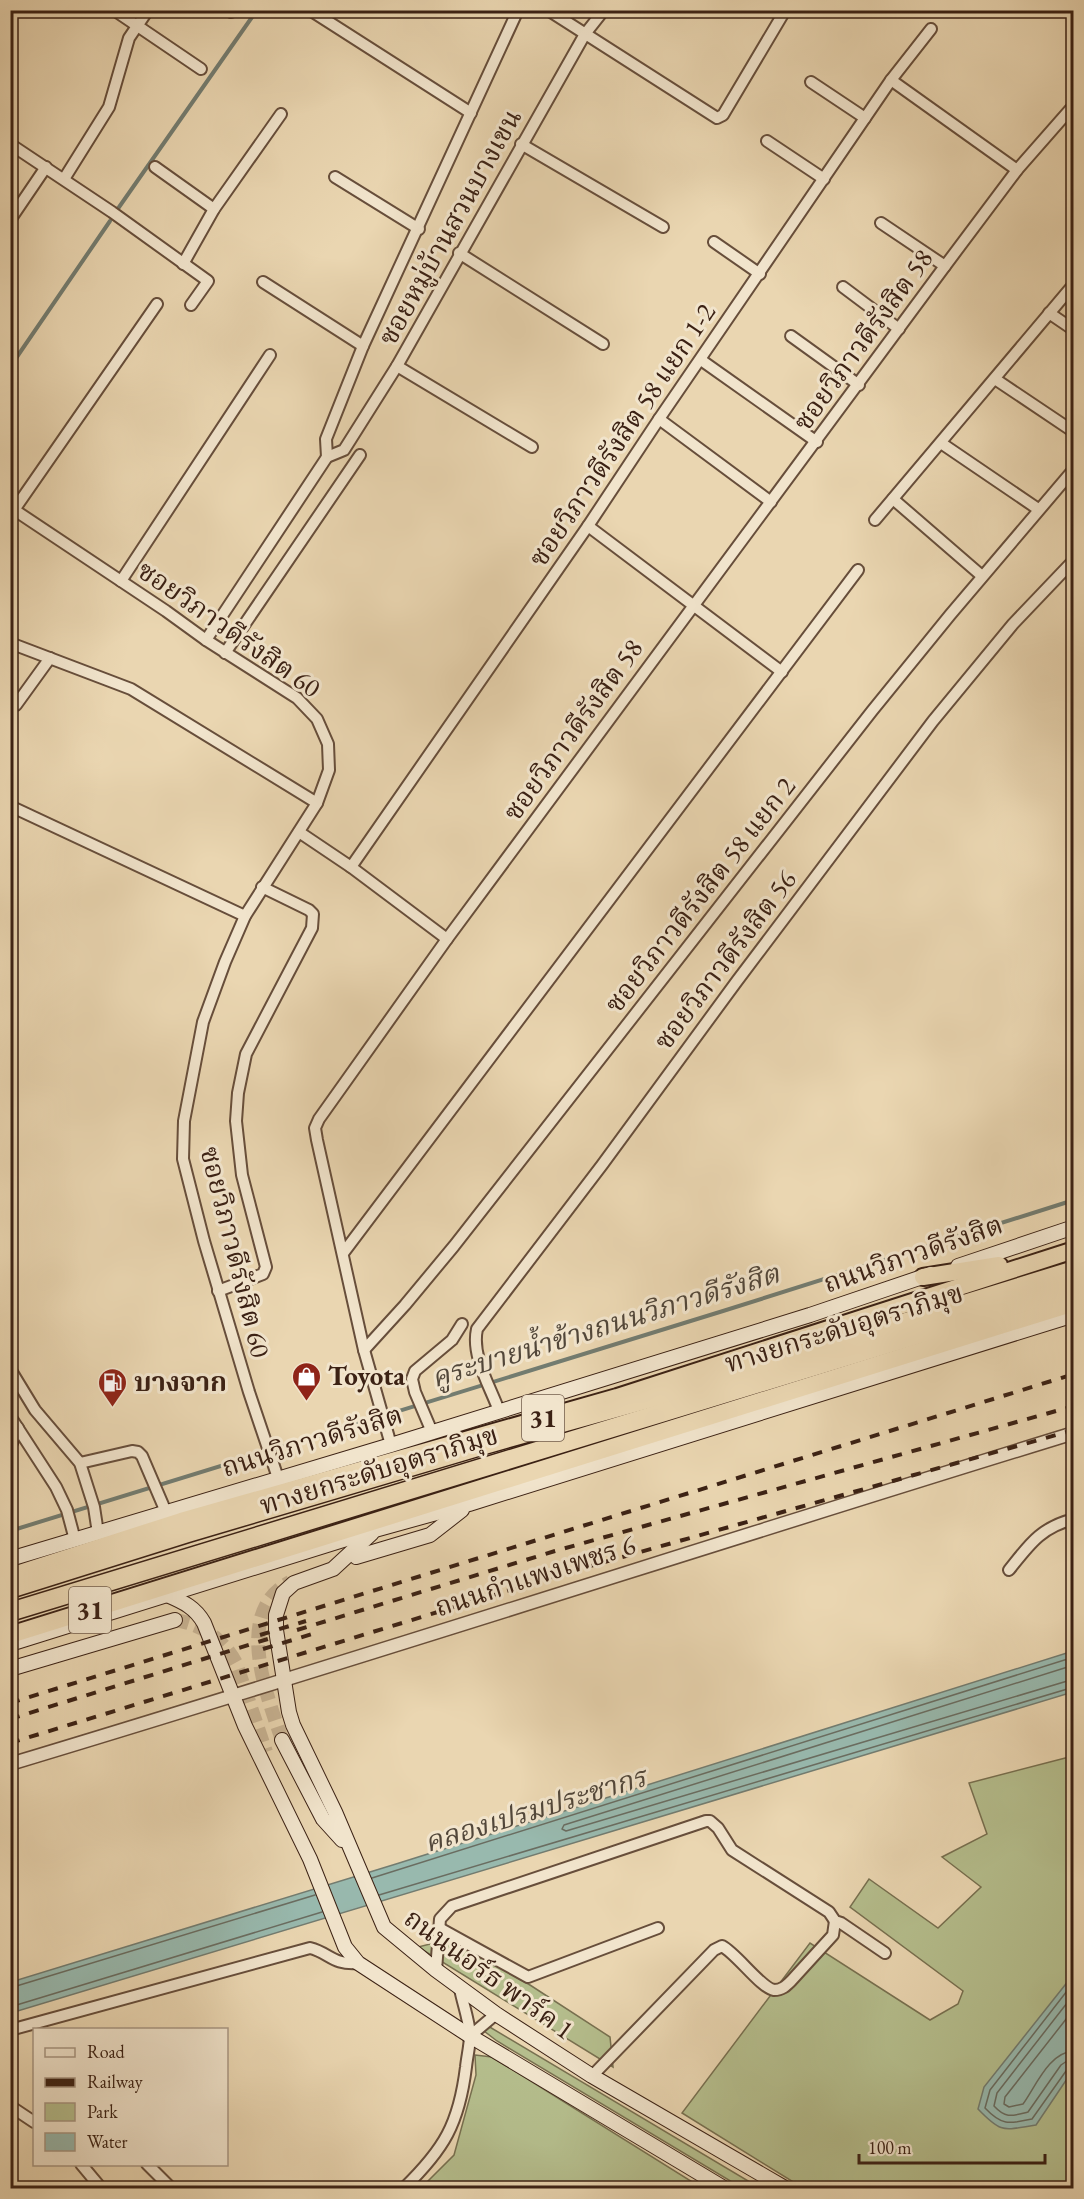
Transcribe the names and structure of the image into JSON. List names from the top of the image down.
{
  "streets": {
    "highway": ["ถนนวิภาวดีรังสิต", "ทางยกระดับอุตราภิมุข", "31"],
    "main road": ["ถนนนอร์ธ พาร์ค 1"],
    "street": [
      "ซอยหมู่บ้านสวนบางเขน",
      "ซอยวิภาวดีรังสิต 58",
      "ซอยวิภาวดีรังสิต 58 แยก 1-2",
      "ซอยวิภาวดีรังสิต 60",
      "ซอยวิภาวดีรังสิต 58 แยก 2",
      "ซอยวิภาวดีรังสิต 56",
      "ถนนกำแพงเพชร 6"
    ]
  },
  "crossings": [
    ["ซอยหมู่บ้านสวนบางเขน", "ซอยวิภาวดีรังสิต 60"],
    ["ซอยวิภาวดีรังสิต 58", "ซอยวิภาวดีรังสิต 58 แยก 2"],
    ["ซอยวิภาวดีรังสิต 58", "ถนนวิภาวดีรังสิต"],
    ["ซอยวิภาวดีรังสิต 60", "ถนนวิภาวดีรังสิต"],
    ["ซอยวิภาวดีรังสิต 56", "ถนนวิภาวดีรังสิต"],
    ["31", "ถนนนอร์ธ พาร์ค 1"],
    ["ถนนกำแพงเพชร 6", "ถนนนอร์ธ พาร์ค 1"]
  ],
  "water": ["คูระบายน้ำข้างถนนวิภาวดีรังสิต", "คลองเปรมประชากร"],
  "places": {
    "shop": ["Toyota"],
    "fuel station": ["บางจาก"]
  },
  "legend": [
    "Road",
    "Railway",
    "Park",
    "Water"
  ],
  "scale_bar": "100 m"
}
